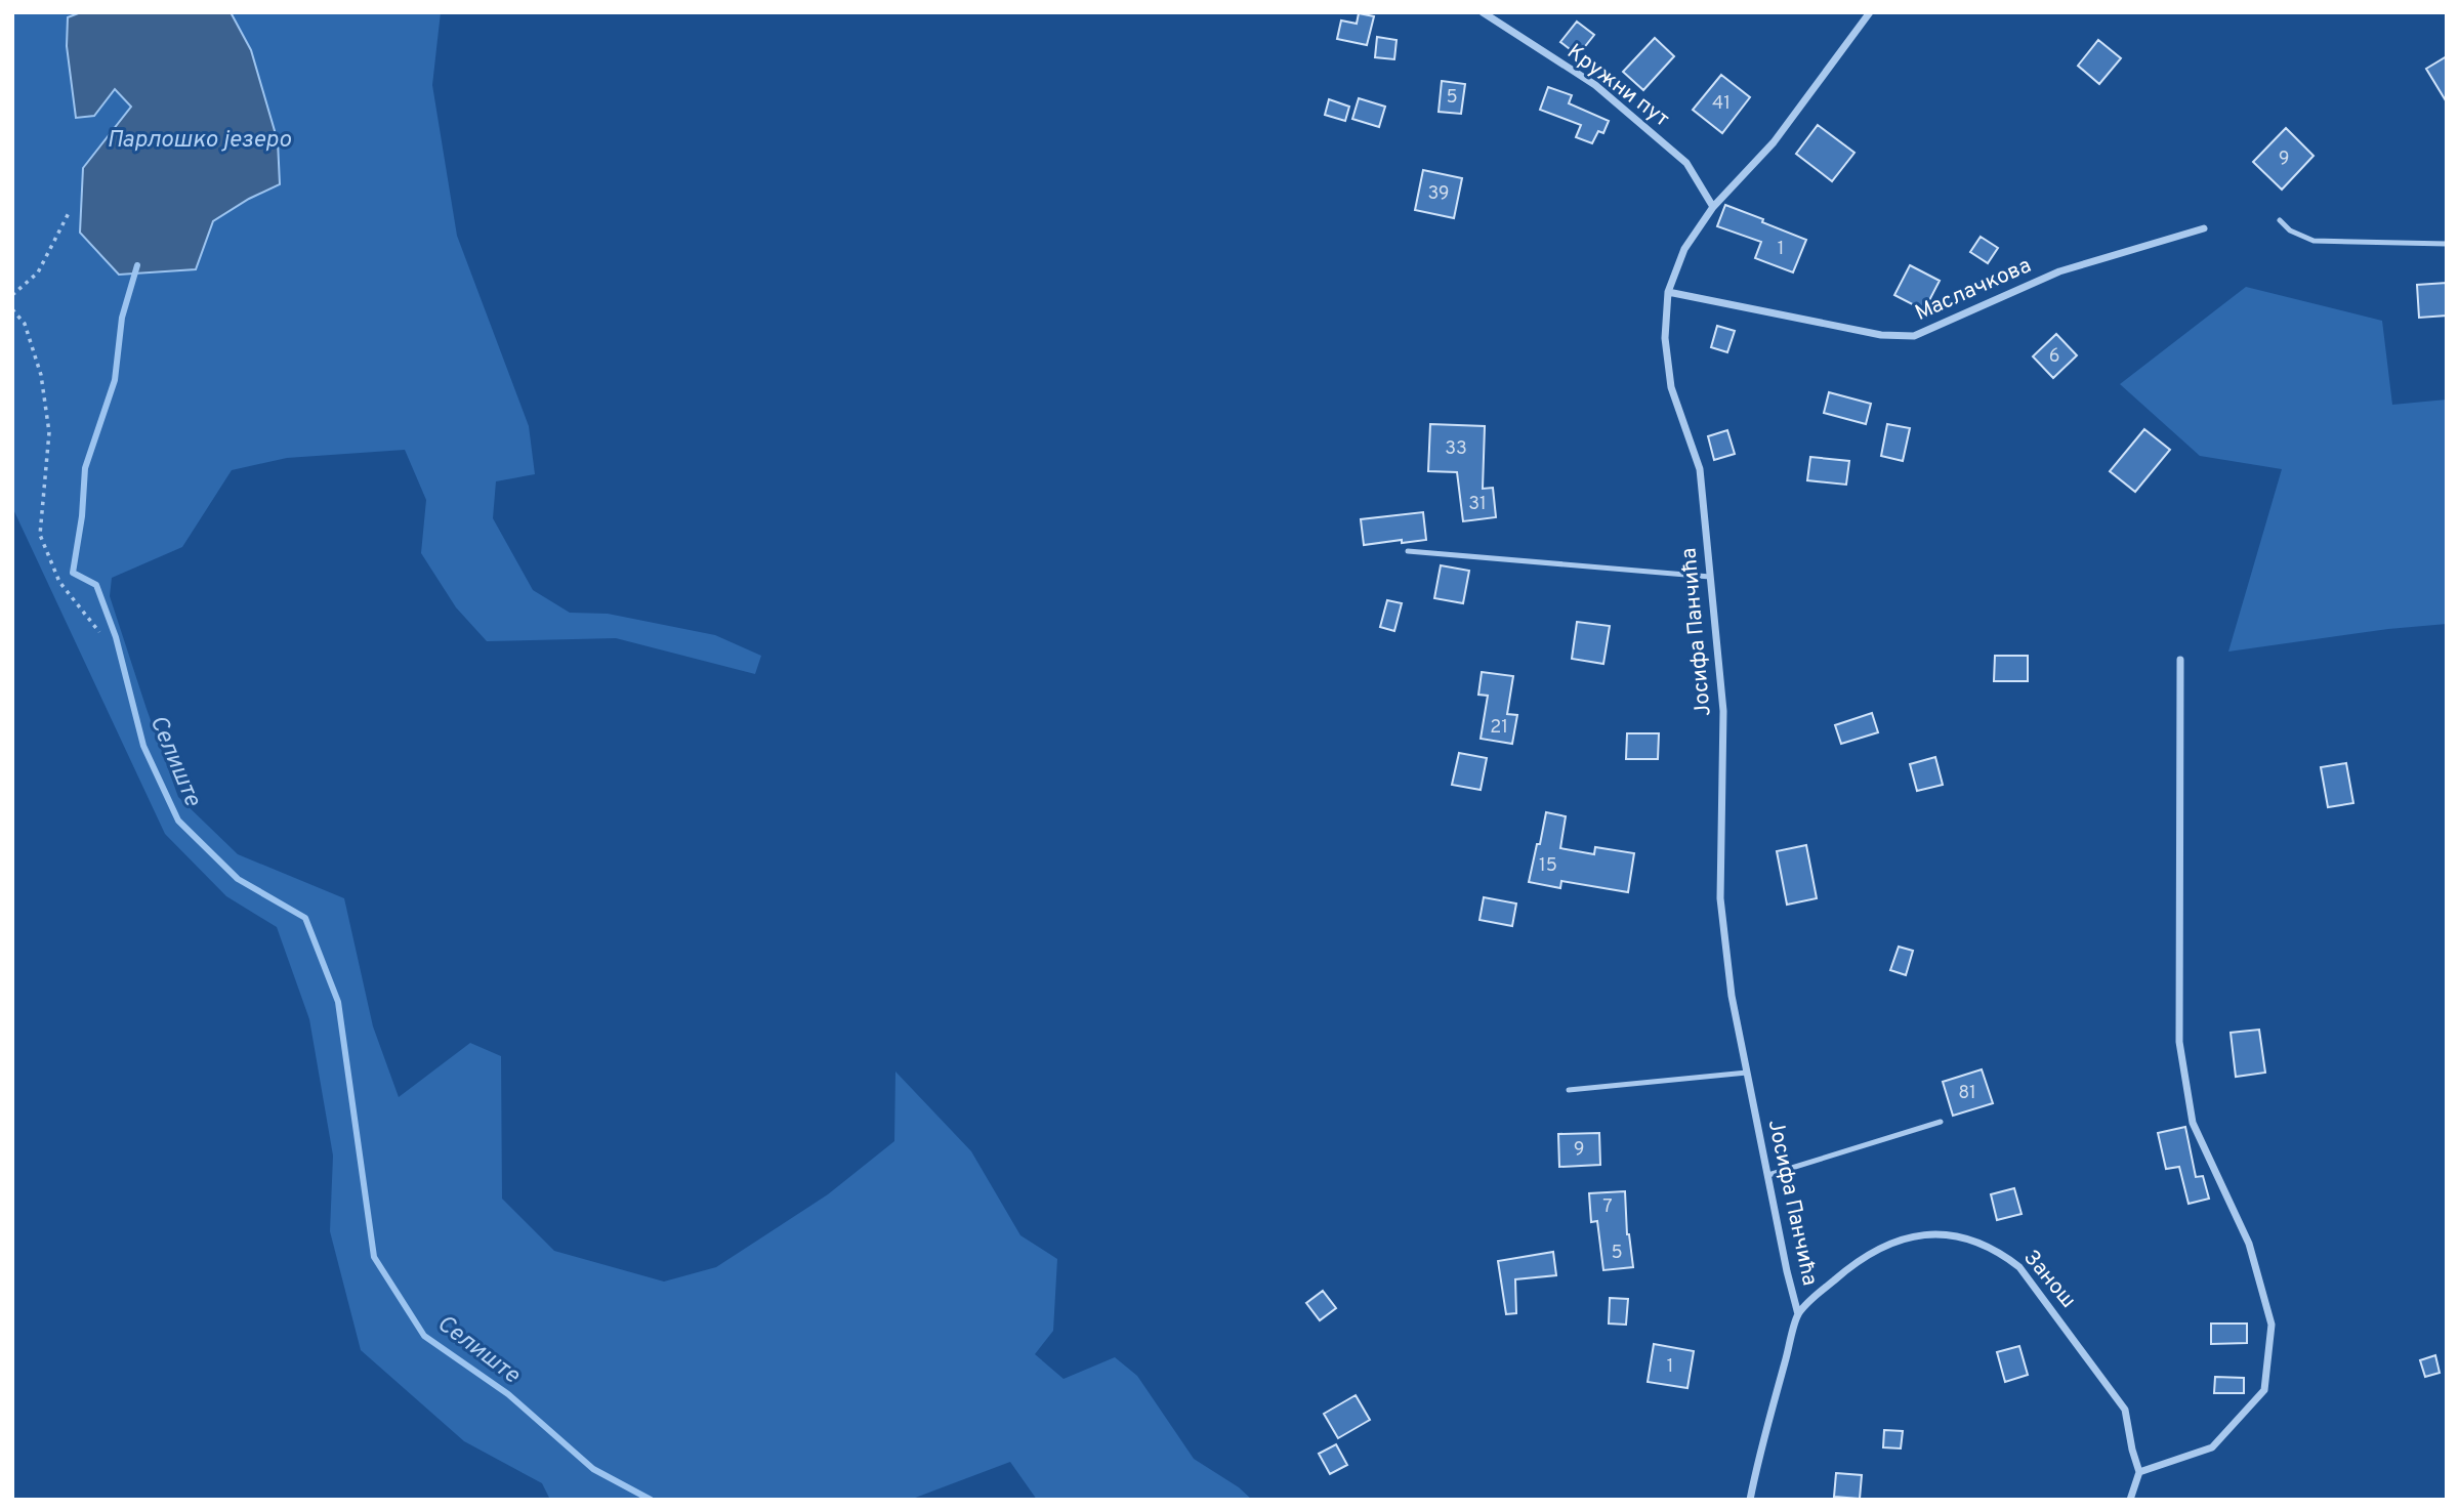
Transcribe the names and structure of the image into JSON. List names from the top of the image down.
{
  "streets": {
    "street": [
      "Кружни пут",
      "Маслачкова",
      "Јосифа Панчића",
      "Занош"
    ]
  },
  "crossings": [
    ["Кружни пут", "Јосифа Панчића"],
    ["Маслачкова", "Јосифа Панчића"],
    ["Јосифа Панчића", "Занош"]
  ],
  "water": ["Парлошко језеро", "Селиште"],
  "house_numbers": [
    "5",
    "41",
    "9",
    "39",
    "1",
    "6",
    "33",
    "31",
    "21",
    "15",
    "81",
    "9",
    "7",
    "5",
    "1"
  ]
}
